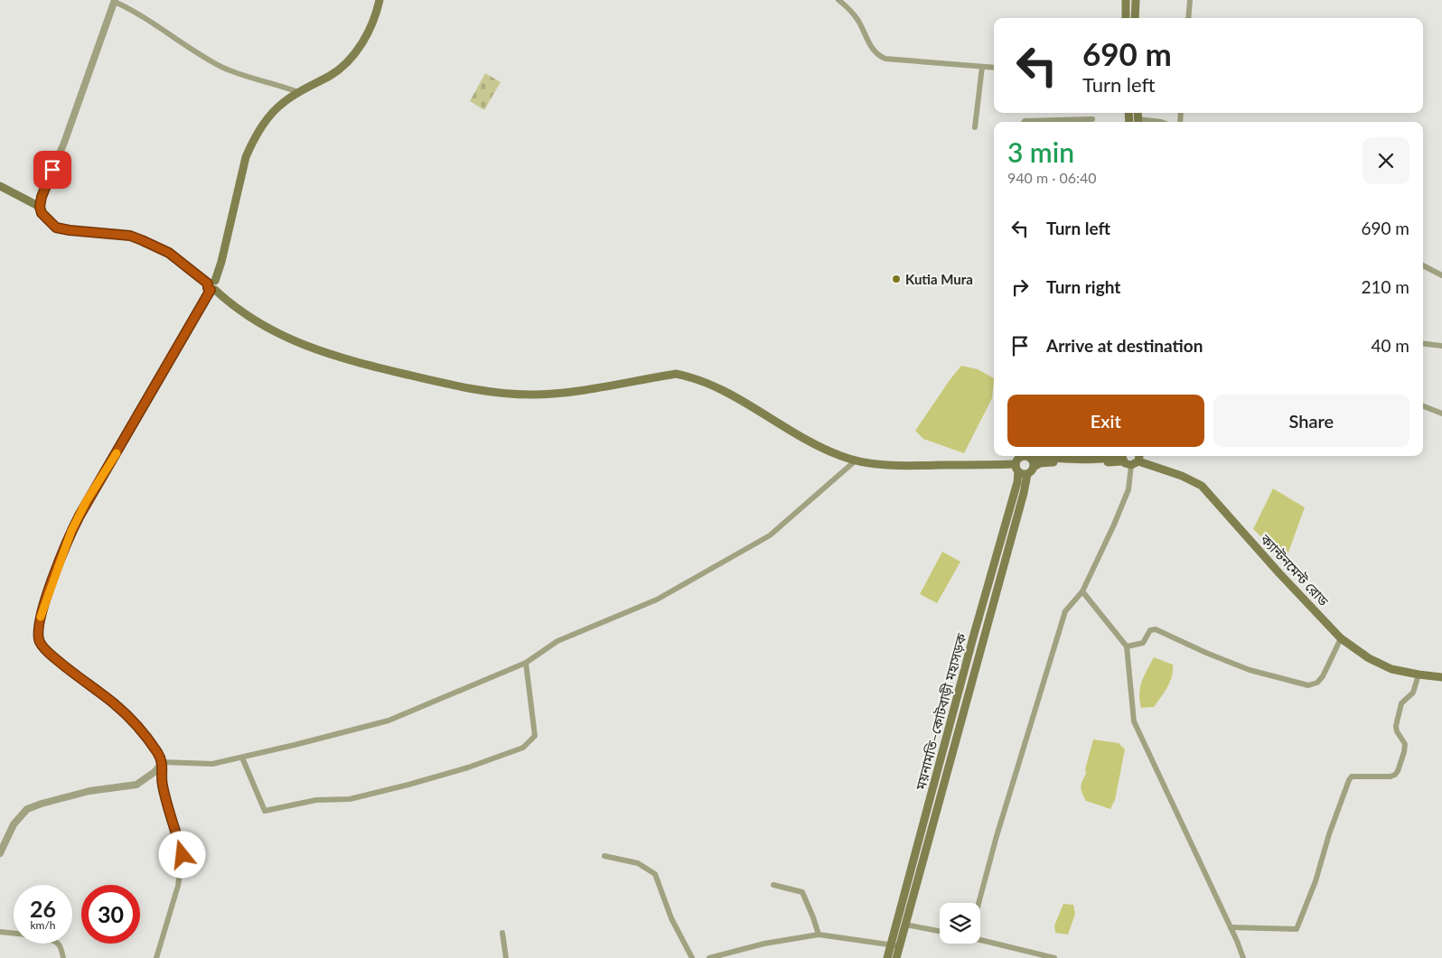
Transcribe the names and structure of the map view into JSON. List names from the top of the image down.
{
  "streets": {
    "main road": ["ক্যান্টনমেন্ট রোড", "ময়নামতি–কোটবাড়ী মহাসড়ক"]
  },
  "places": ["Kutia Mura"],
  "page": {
    "turn": ["690 m", "Turn left"],
    "heading": ["3 min", "940 m · 06:40"],
    "list": [
      {
        "name": "Turn left",
        "value": "690 m"
      },
      {
        "name": "Turn right",
        "value": "210 m"
      },
      {
        "name": "Arrive at destination",
        "value": "40 m"
      }
    ],
    "buttons": ["Exit", "Share"],
    "speed": "26 km/h",
    "limit": "30"
  }
}
